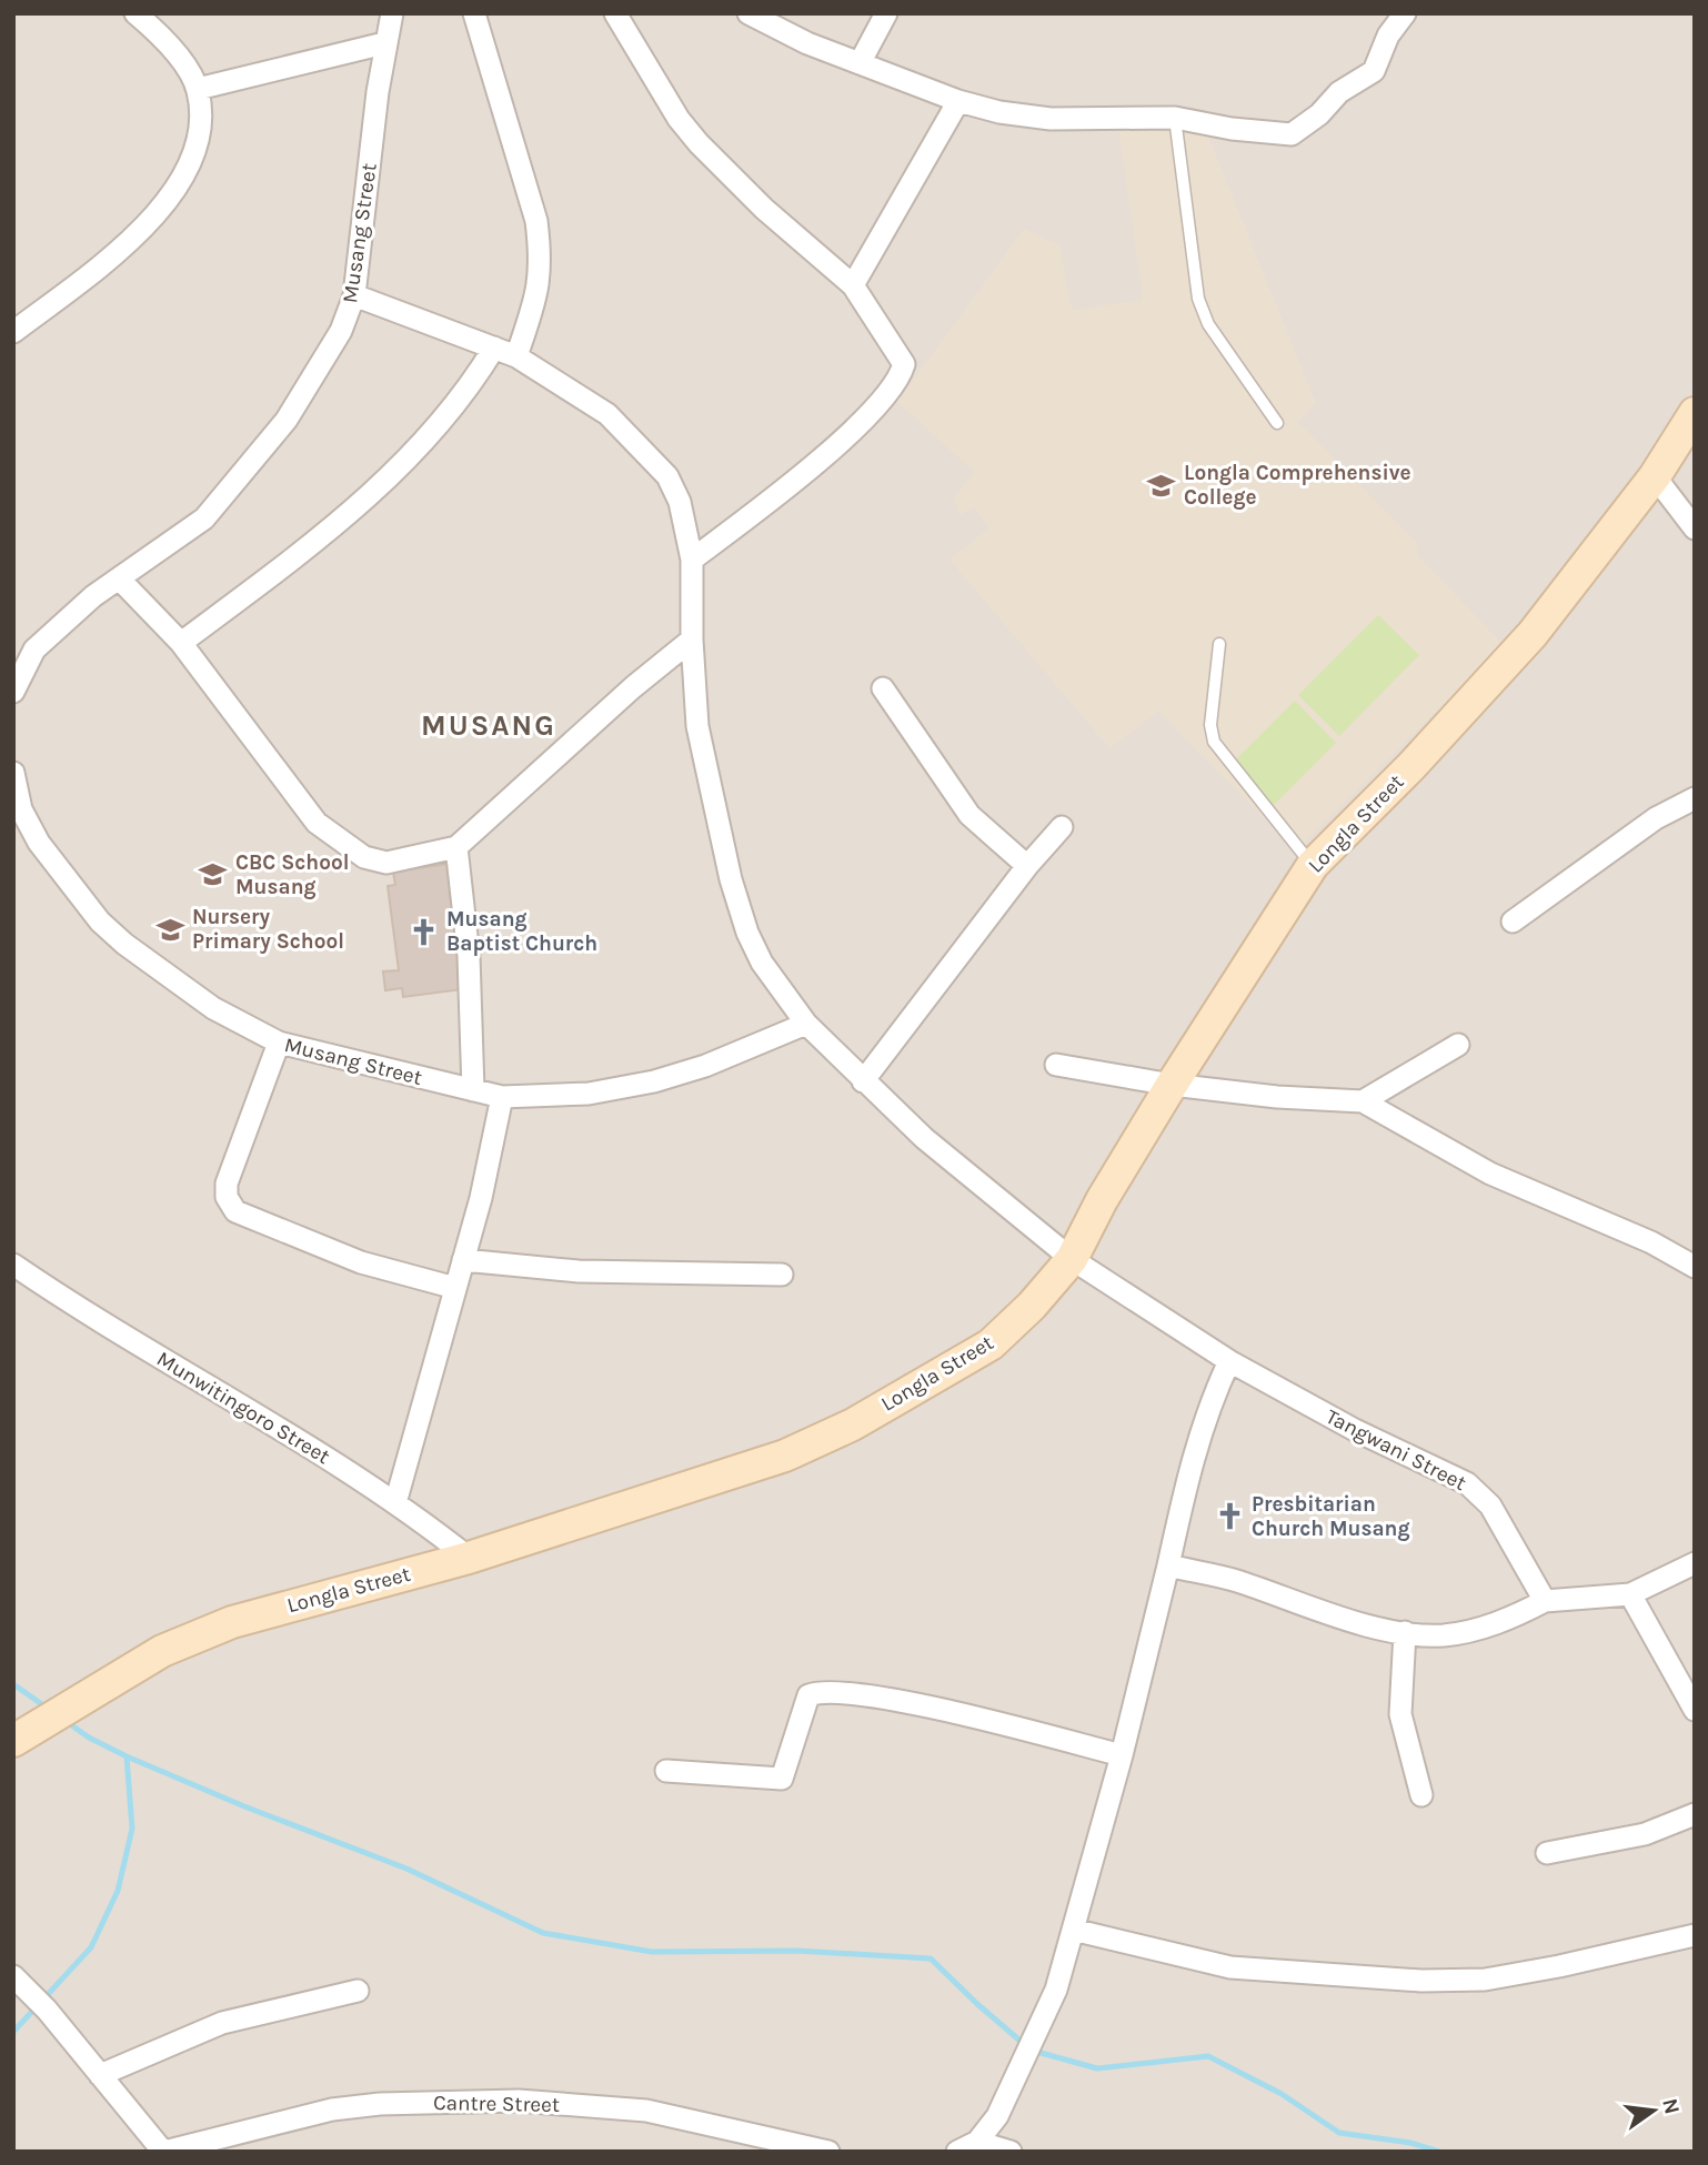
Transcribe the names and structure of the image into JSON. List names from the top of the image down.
{
  "streets": {
    "main road": ["Longla Street"],
    "street": [
      "Musang Street",
      "Munwitingoro Street",
      "Tangwani Street",
      "Cantre Street"
    ]
  },
  "crossings": [
    ["Musang Street", "Tangwani Street"],
    ["Longla Street", "Munwitingoro Street"],
    ["Longla Street", "Tangwani Street"]
  ],
  "districts": ["MUSANG"],
  "places": {
    "school or university": ["Longla Comprehensive College", "CBC School Musang", "Nursery Primary School"],
    "church": ["Musang Baptist Church", "Presbitarian Church Musang"]
  },
  "north": "right"
}
